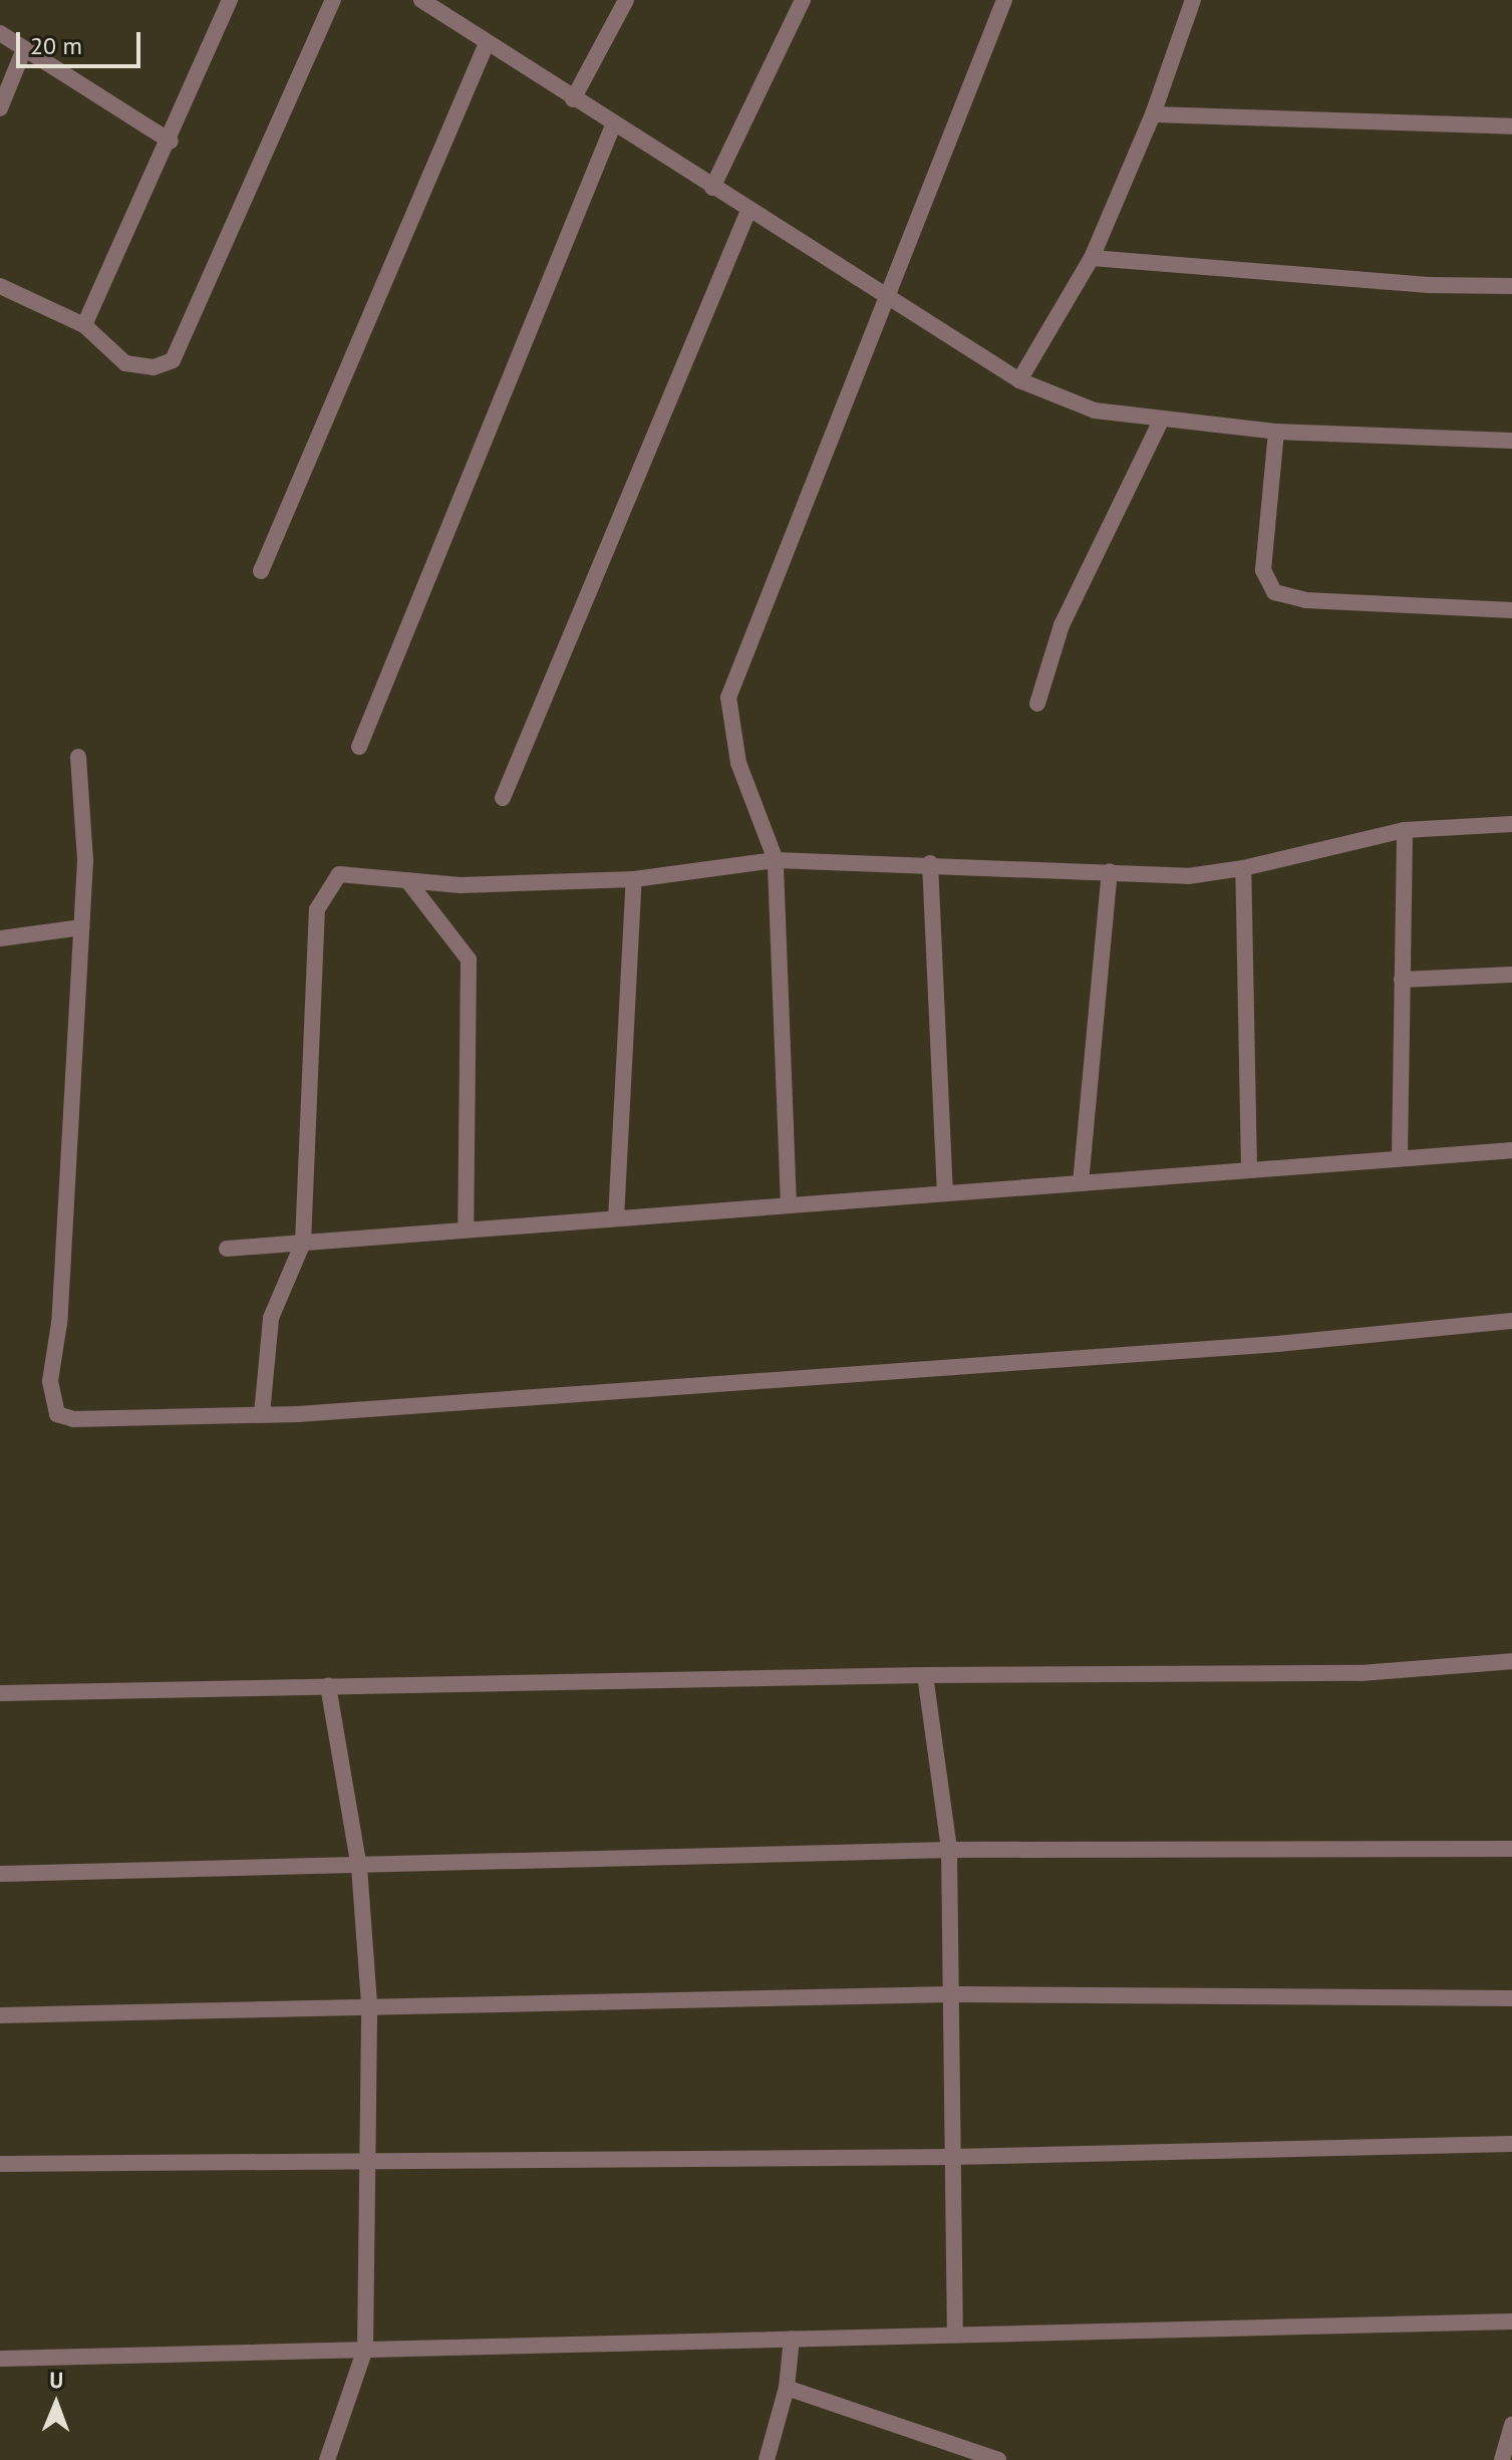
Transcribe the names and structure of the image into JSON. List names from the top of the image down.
{
  "scale_bar": "20 m",
  "north": "top"
}
